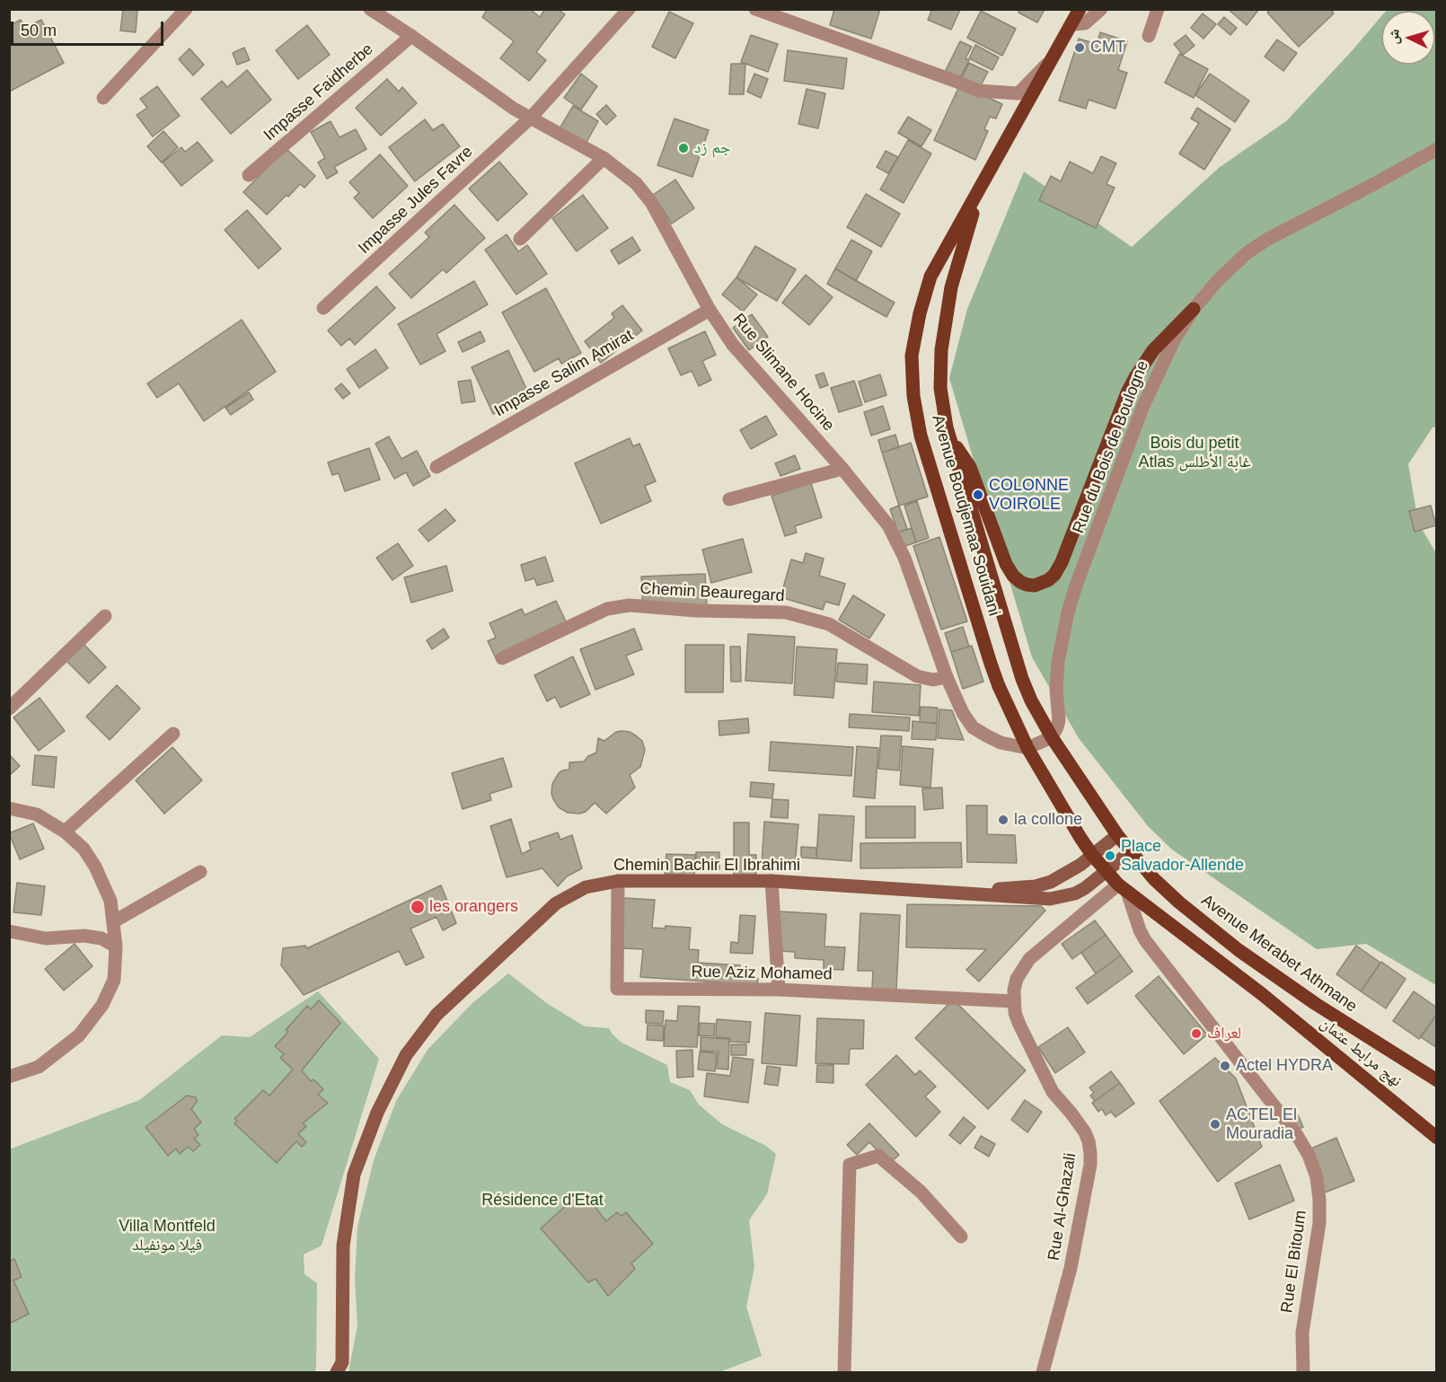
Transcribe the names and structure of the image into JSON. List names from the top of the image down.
{
  "streets": {
    "main road": [
      "Avenue Boudjemaa Souidani",
      "Chemin Bachir El Ibrahimi",
      "Avenue Merabet Athmane",
      "نهج مرابط عثمان"
    ],
    "street": [
      "Impasse Faidherbe",
      "Impasse Jules Favre",
      "Rue Slimane Hocine",
      "Impasse Salim Amirat",
      "Rue du Bois de Boulogne",
      "Chemin Beauregard",
      "Rue Aziz Mohamed",
      "Rue Al-Ghazali",
      "Rue El Bitoum"
    ]
  },
  "crossings": [
    ["Impasse Faidherbe", "Rue Slimane Hocine"],
    ["Impasse Jules Favre", "Rue Slimane Hocine"],
    ["Rue Slimane Hocine", "Impasse Salim Amirat"],
    ["Rue Slimane Hocine", "Avenue Boudjemaa Souidani"],
    ["Rue Slimane Hocine", "Chemin Beauregard"],
    ["Rue du Bois de Boulogne", "Avenue Boudjemaa Souidani"],
    ["Avenue Boudjemaa Souidani", "Chemin Bachir El Ibrahimi"],
    ["Avenue Boudjemaa Souidani", "Avenue Merabet Athmane"],
    ["Chemin Bachir El Ibrahimi", "Avenue Merabet Athmane"],
    ["Chemin Bachir El Ibrahimi", "Rue Aziz Mohamed"],
    ["Rue Aziz Mohamed", "Rue Al-Ghazali"],
    ["نهج مرابط عثمان", "Rue Al-Ghazali"],
    ["نهج مرابط عثمان", "Rue El Bitoum"],
    ["Rue Al-Ghazali", "Rue El Bitoum"]
  ],
  "parks": ["Bois du petit Atlas غابة الأطلس", "Résidence d'Etat", "Villa Montfeld فيلا مونفيلد"],
  "places": [
    "CMT",
    "جم زد",
    "COLONNE VOIROLE",
    "la collone",
    "Place Salvador-Allende",
    "les orangers",
    "لعراف",
    "Actel HYDRA",
    "ACTEL El Mouradia"
  ],
  "scale_bar": "50 m",
  "north": "left"
}
